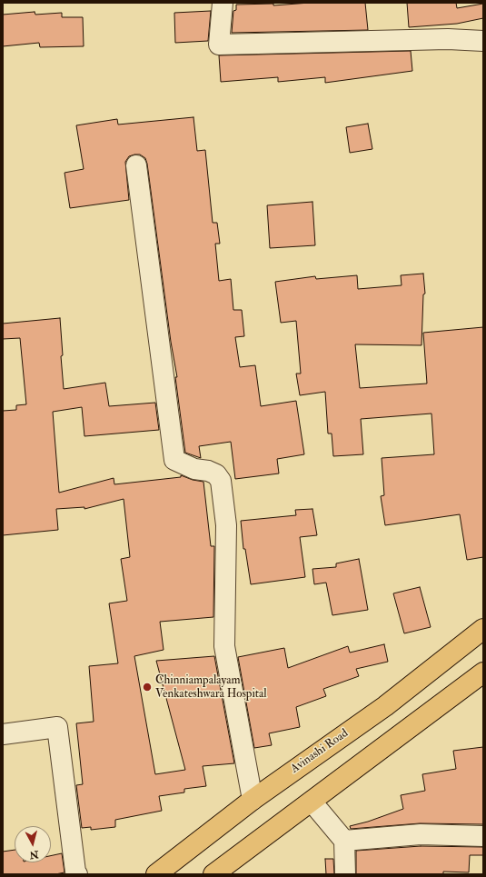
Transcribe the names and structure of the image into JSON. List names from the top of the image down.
{
  "streets": {
    "main road": ["Avinashi Road"]
  },
  "places": ["Chinniampalayam Venkateshwara Hospital"],
  "north": "bottom"
}
